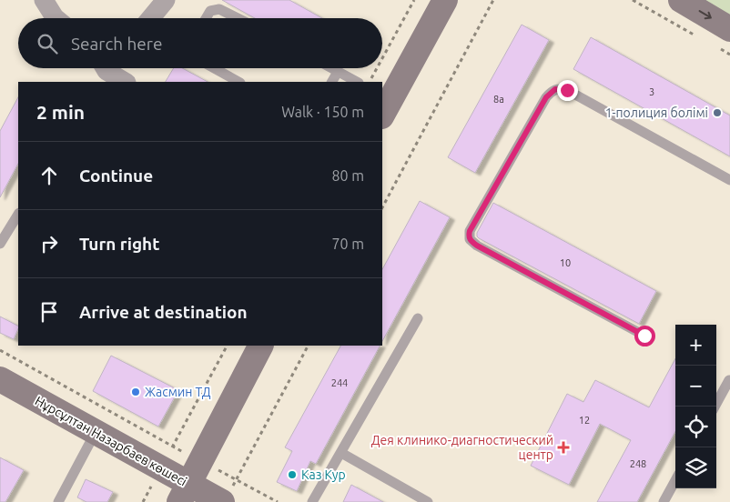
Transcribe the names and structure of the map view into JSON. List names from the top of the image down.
{
  "streets": {
    "main road": ["Нұрсұлтан Назарбаев көшесі"]
  },
  "places": {
    "other": ["1-полиция болiмi", "Жасмин ТД", "Каз Кур"],
    "health": ["Дея клинико-диагностический центр"]
  },
  "house_numbers": [
    "3",
    "8а",
    "10",
    "244",
    "12",
    "248"
  ],
  "page": {
    "search": "Search here",
    "heading": ["2 min", "Walk · 150 m"],
    "list": [
      ["Continue", "80 m"],
      ["Turn right", "70 m"],
      "Arrive at destination"
    ],
    "map_buttons": ["+", "−"]
  }
}
